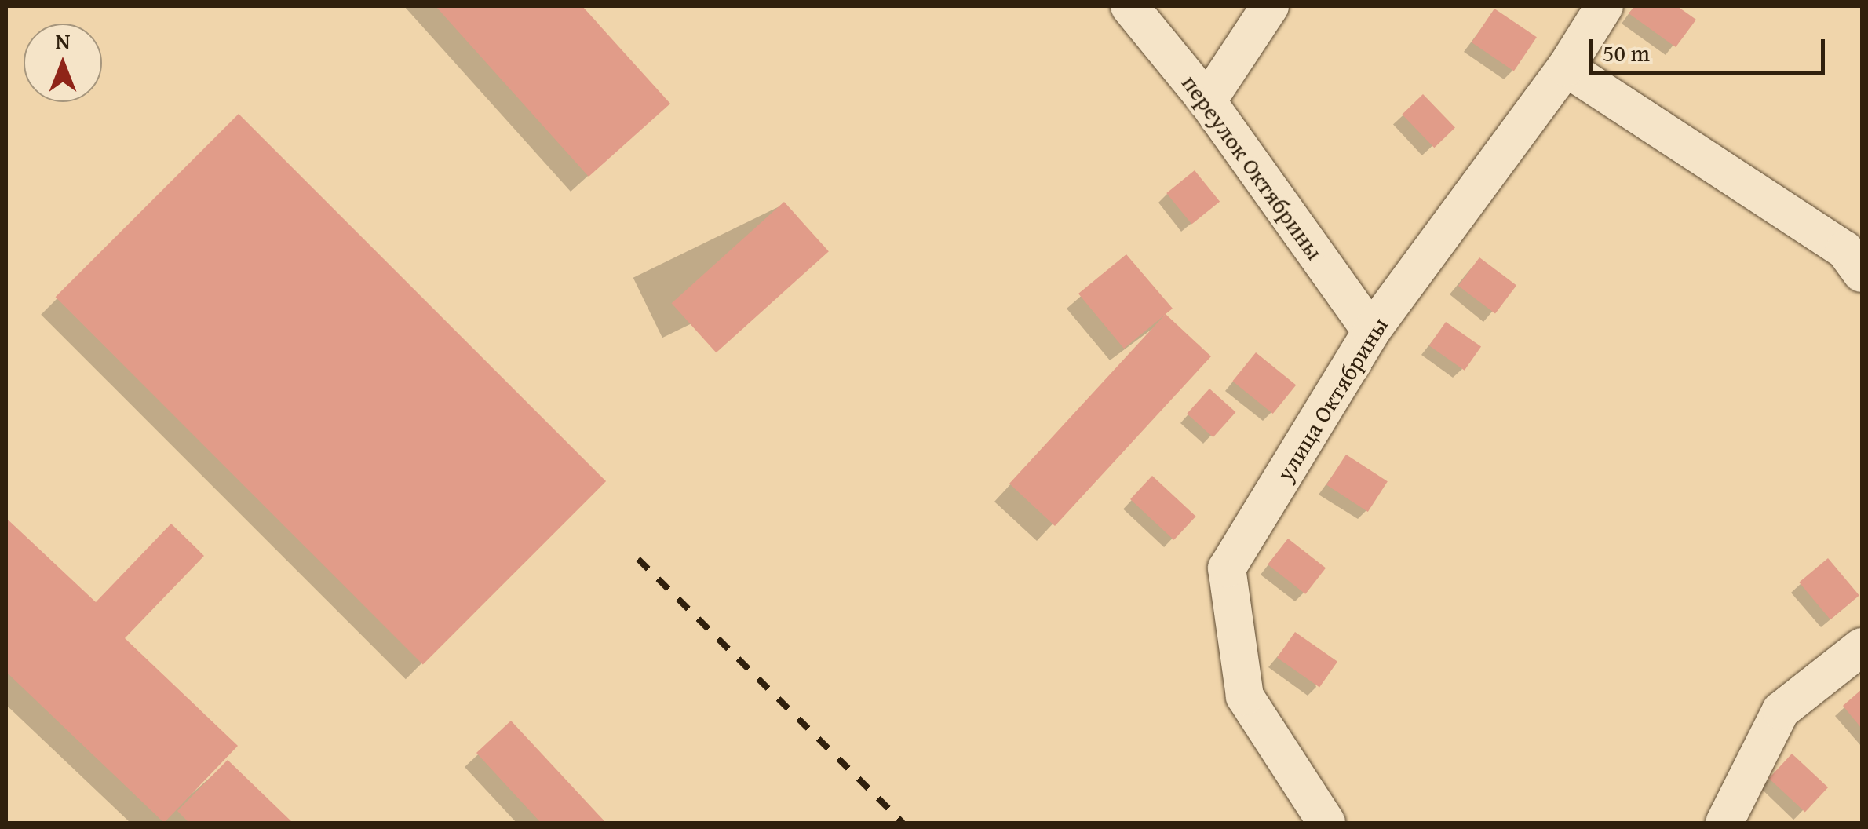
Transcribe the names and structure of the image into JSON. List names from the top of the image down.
{
  "streets": {
    "street": ["переулок Октябрины", "улица Октябрины"]
  },
  "crossings": [
    ["переулок Октябрины", "улица Октябрины"]
  ],
  "scale_bar": "50 m",
  "north": "top"
}
